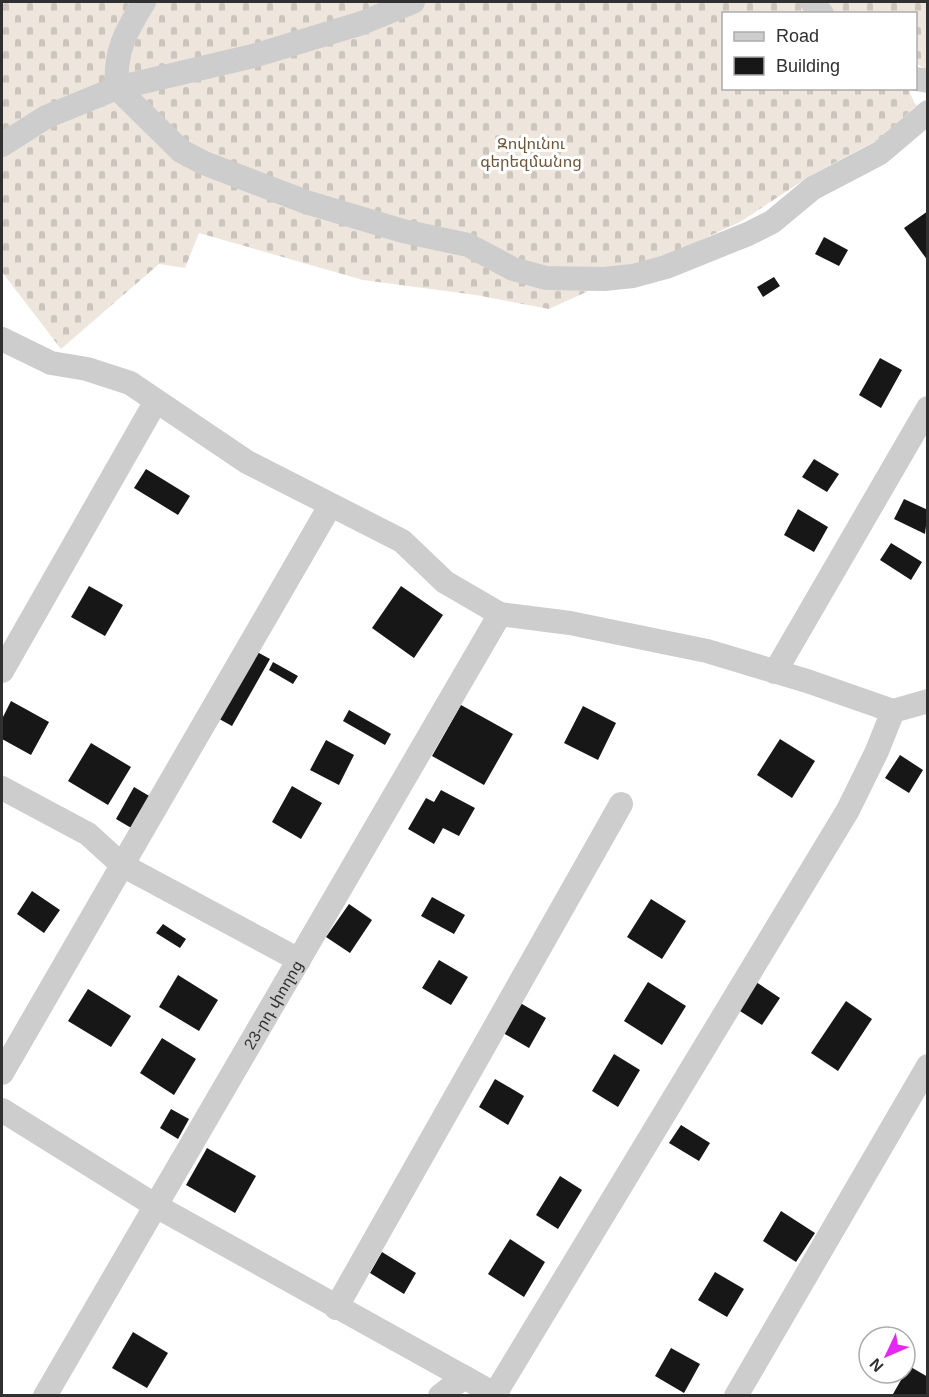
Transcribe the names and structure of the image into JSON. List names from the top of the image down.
{
  "streets": {
    "street": ["23-րդ փողոց"]
  },
  "parks": ["Զովունու գերեզմանոց"],
  "legend": ["Road", "Building"],
  "north": "bottom left"
}
